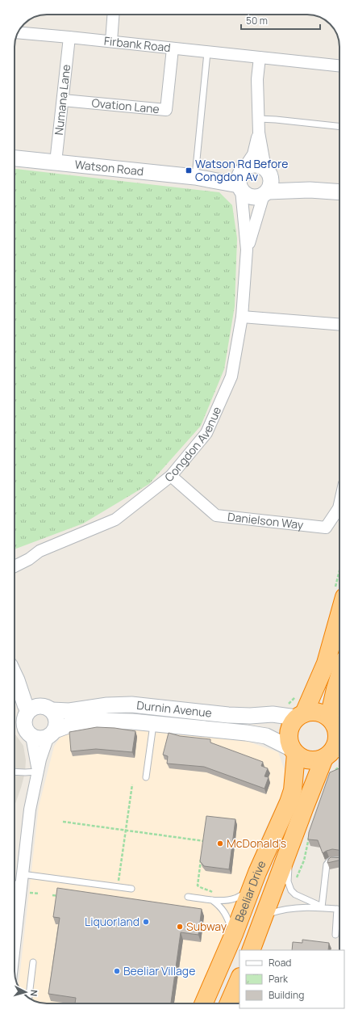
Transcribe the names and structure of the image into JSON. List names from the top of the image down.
{
  "streets": {
    "highway": ["Beeliar Drive"],
    "street": [
      "Firbank Road",
      "Numana Lane",
      "Ovation Lane",
      "Watson Road",
      "Congdon Avenue",
      "Danielson Way",
      "Durnin Avenue"
    ]
  },
  "crossings": [
    ["Firbank Road", "Numana Lane"],
    ["Firbank Road", "Ovation Lane"],
    ["Numana Lane", "Ovation Lane"],
    ["Numana Lane", "Watson Road"],
    ["Watson Road", "Congdon Avenue"],
    ["Congdon Avenue", "Danielson Way"],
    ["Durnin Avenue", "Beeliar Drive"]
  ],
  "places": {
    "transit": ["Watson Rd Before Congdon Av"],
    "other": [
      "McDonald's",
      "Liquorland",
      "Subway",
      "Beeliar Village"
    ]
  },
  "legend": ["Road", "Park", "Building"],
  "scale_bar": "50 m",
  "north": "right"
}
